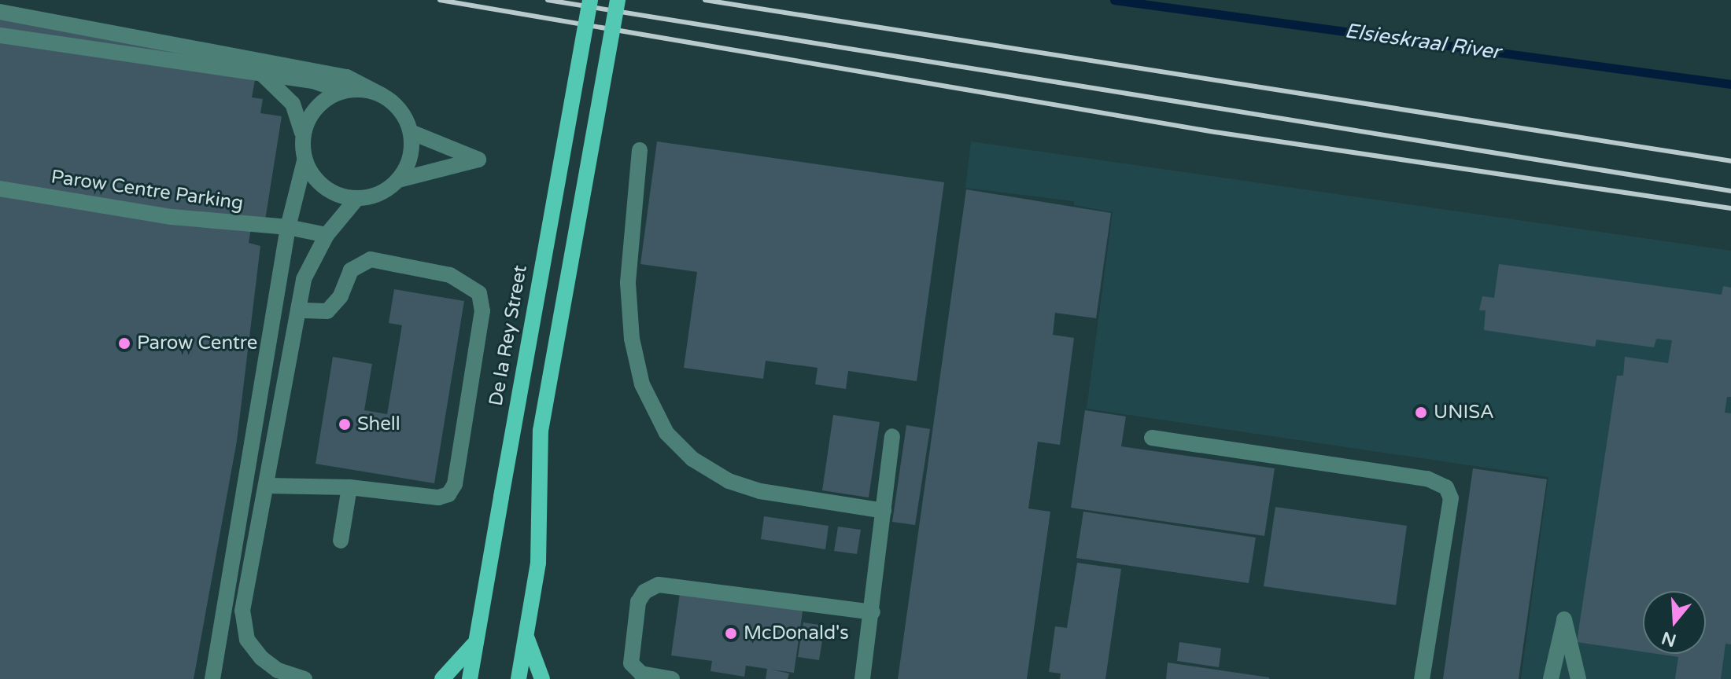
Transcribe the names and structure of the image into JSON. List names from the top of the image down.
{
  "streets": {
    "main road": ["De la Rey Street"],
    "lane": ["Parow Centre Parking"]
  },
  "water": ["Elsieskraal River"],
  "places": [
    "Parow Centre",
    "UNISA",
    "Shell",
    "McDonald's"
  ],
  "north": "bottom"
}
